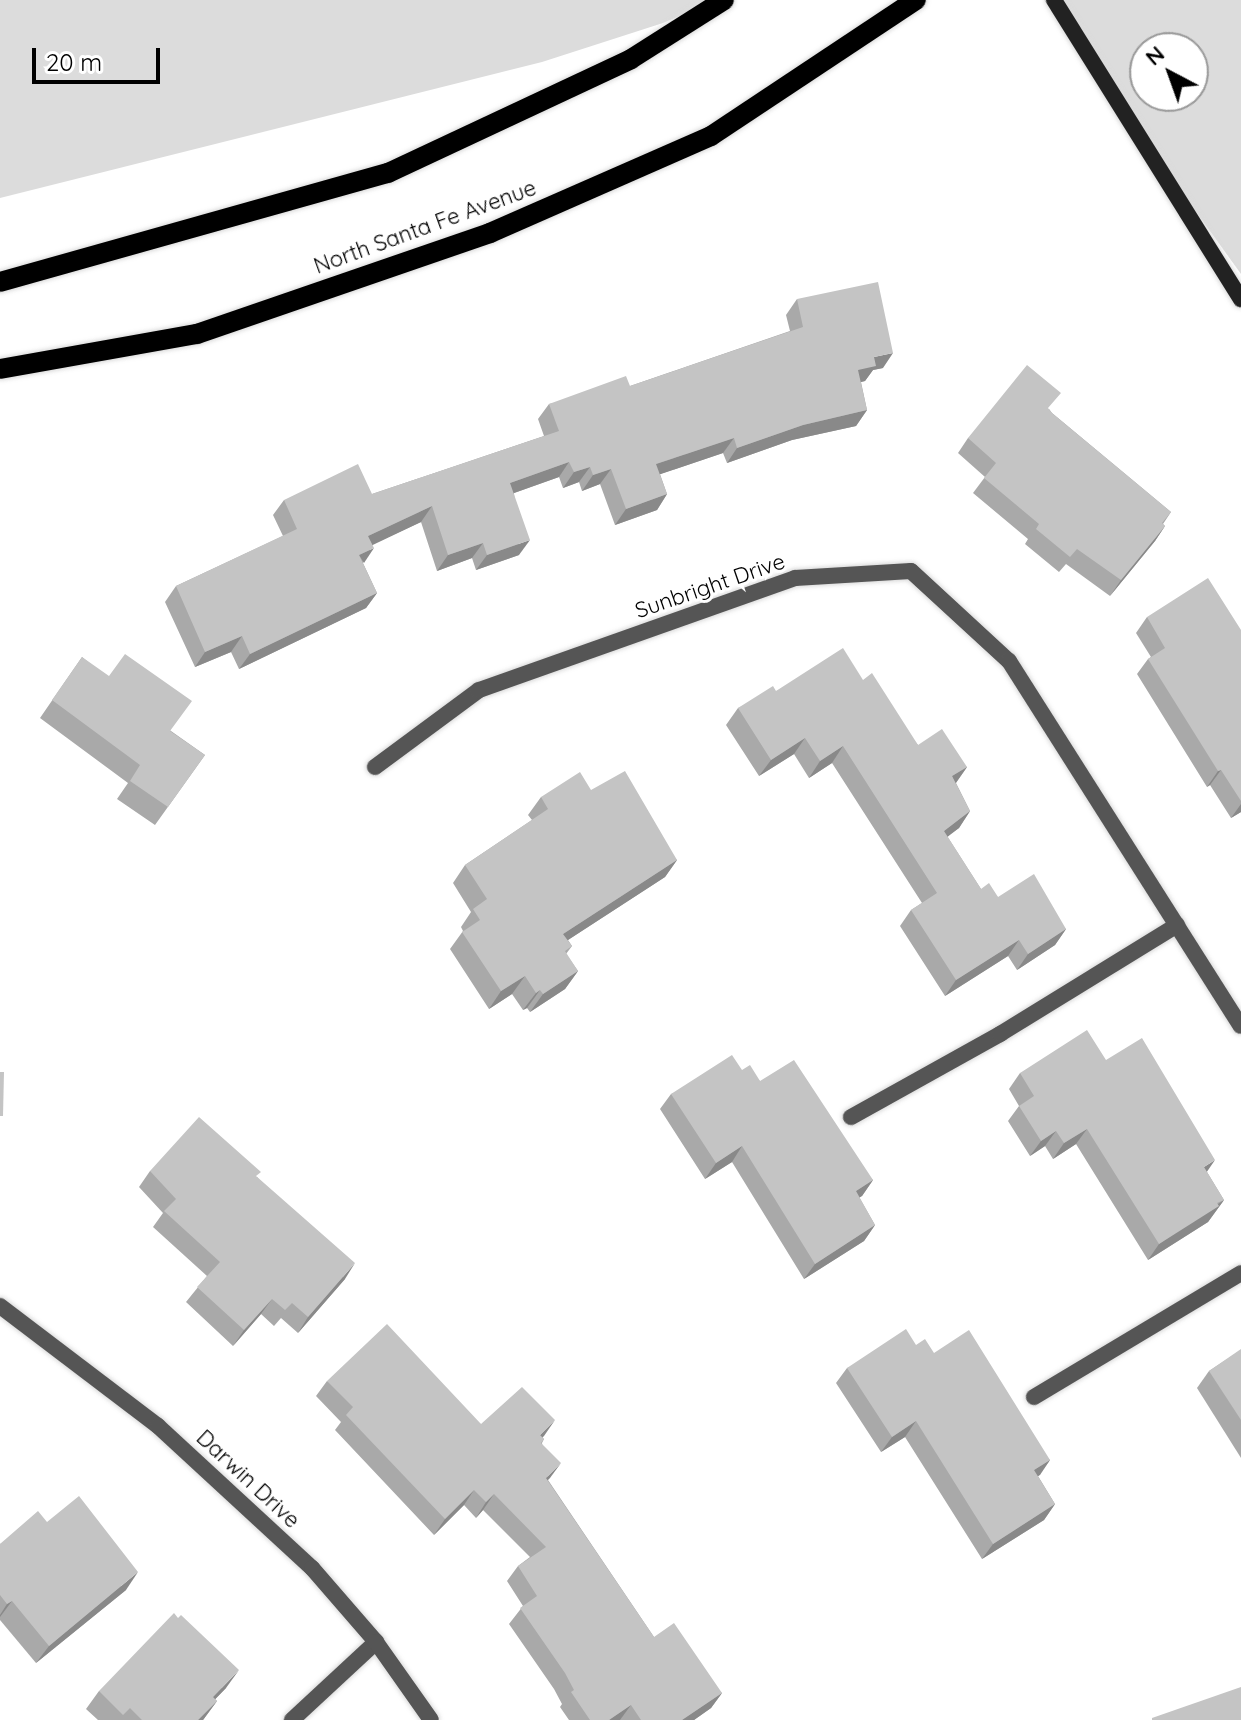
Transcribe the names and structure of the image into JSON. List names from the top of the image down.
{
  "streets": {
    "main road": ["North Santa Fe Avenue"],
    "street": ["Sunbright Drive", "Darwin Drive"]
  },
  "scale_bar": "20 m",
  "north": "top left"
}
